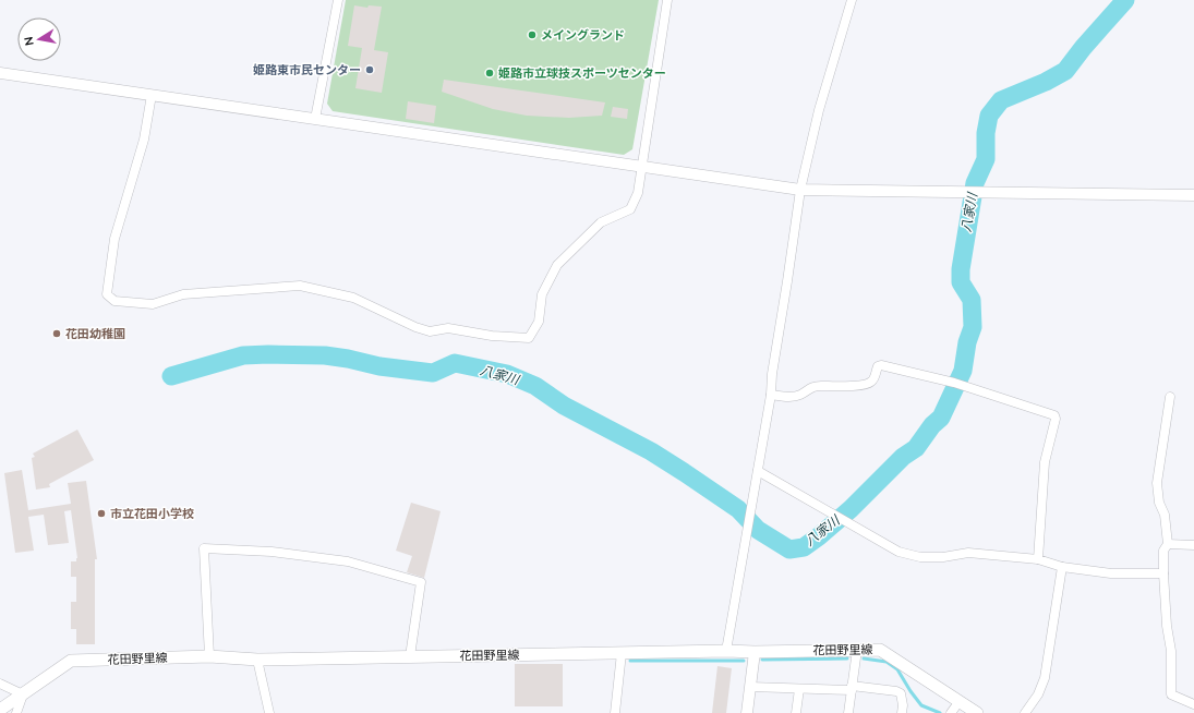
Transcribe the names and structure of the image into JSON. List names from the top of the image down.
{
  "streets": {
    "main road": ["花田野里線"]
  },
  "water": ["八家川"],
  "places": [
    "メイングランド",
    "姫路東市民センター",
    "姫路市立球技スポーツセンター",
    "花田幼稚園",
    "市立花田小学校"
  ],
  "north": "left"
}
